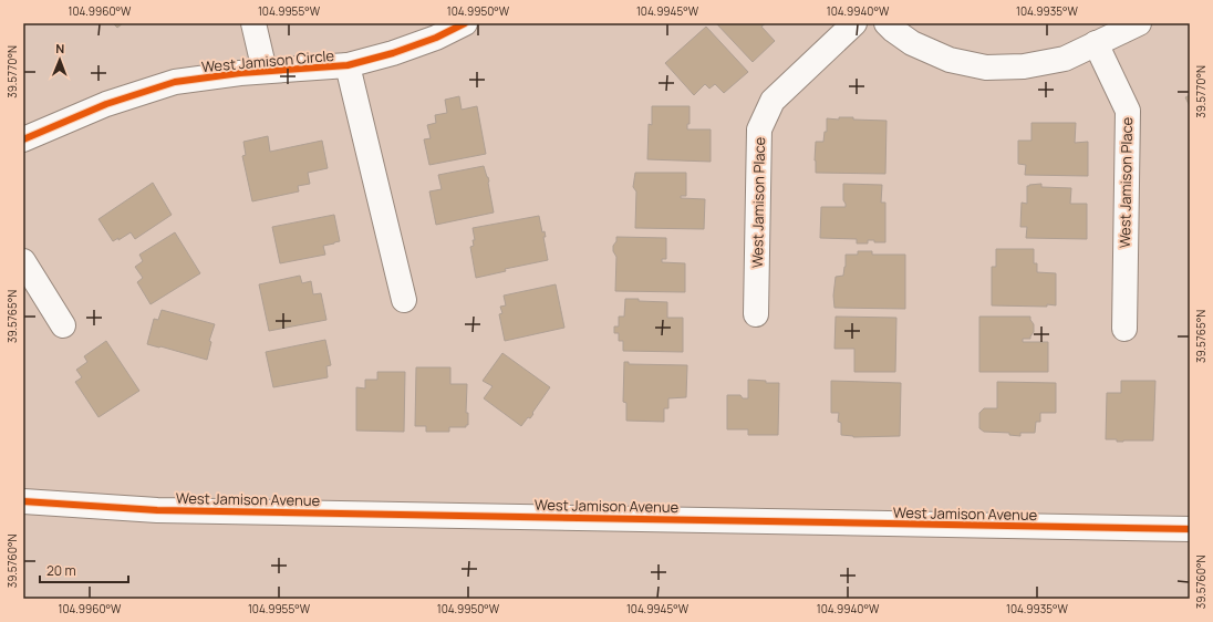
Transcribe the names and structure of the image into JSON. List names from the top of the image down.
{
  "streets": {
    "street": ["West Jamison Circle", "West Jamison Place", "West Jamison Avenue"]
  },
  "scale_bar": "20 m",
  "north": "top",
  "coordinates": [
    "104.9960°W",
    "104.9955°W",
    "104.9950°W",
    "104.9945°W",
    "104.9940°W",
    "104.9935°W",
    "39.5770°N",
    "39.5765°N",
    "39.5760°N"
  ]
}
